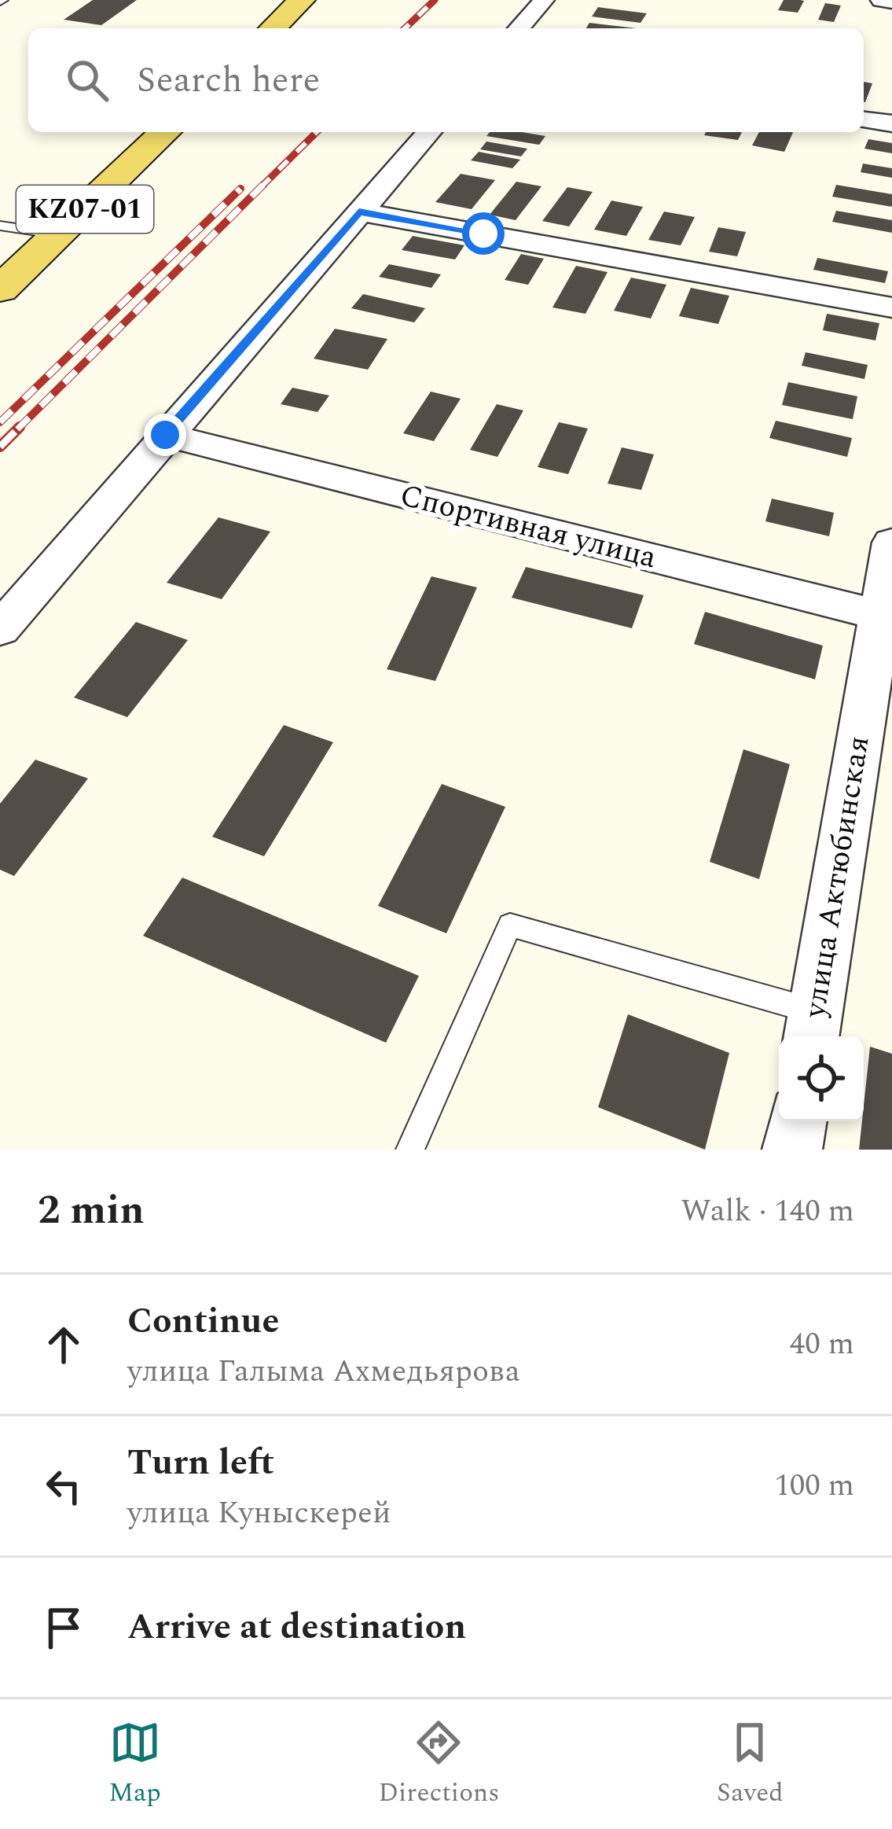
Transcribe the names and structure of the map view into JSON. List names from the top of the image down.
{
  "streets": {
    "main road": ["KZ07-01"],
    "street": ["Спортивная улица", "улица Актюбинская"]
  },
  "crossings": [
    ["Спортивная улица", "улица Актюбинская"]
  ],
  "page": {
    "search": "Search here",
    "heading": ["2 min", "Walk · 140 m"],
    "list": [
      ["Continue", "улица Галыма Ахмедьярова", "40 m"],
      ["Turn left", "улица Куныскерей", "100 m"],
      "Arrive at destination"
    ],
    "nav": ["Map", "Directions", "Saved"]
  }
}
